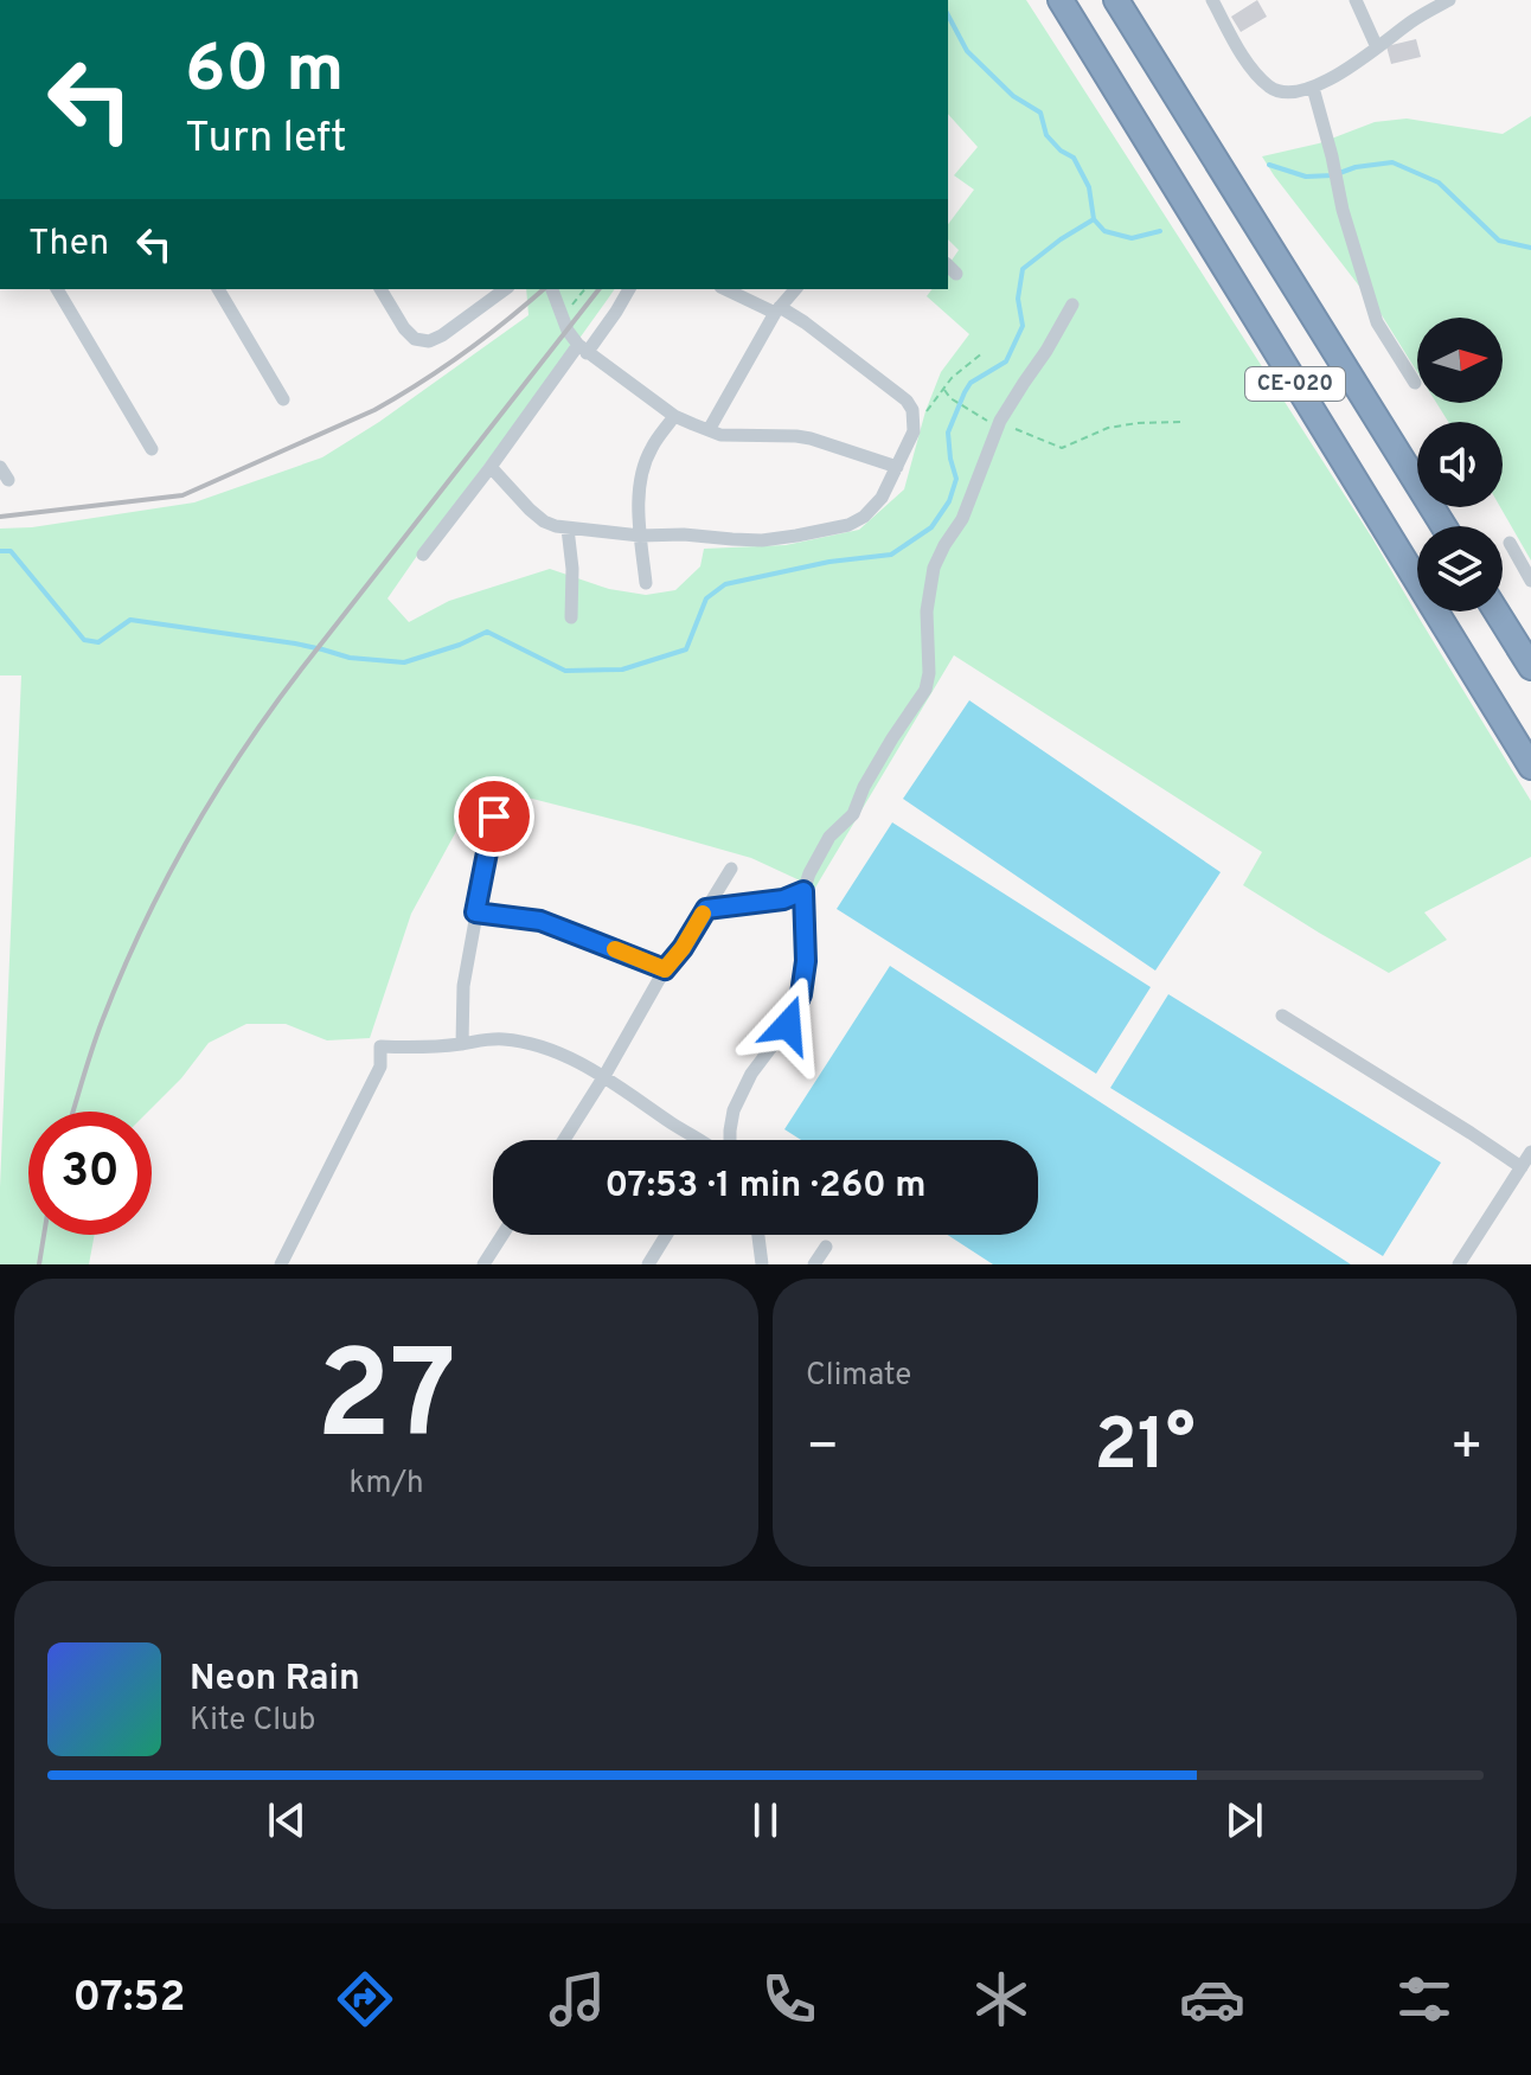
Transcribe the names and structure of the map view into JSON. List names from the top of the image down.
{
  "streets": {
    "highway": ["CE-020"]
  },
  "north": "right",
  "page": {
    "turn": ["60 m", "Turn left"],
    "then": "Then",
    "limit": "30",
    "trip": "07:53 · 1 min · 260 m",
    "tile": [
      ["27", "km/h"],
      "Climate"
    ],
    "heat": ["−", "21°", "+"],
    "song": ["Neon Rain", "Kite Club"],
    "tabs": "07:52"
  }
}
